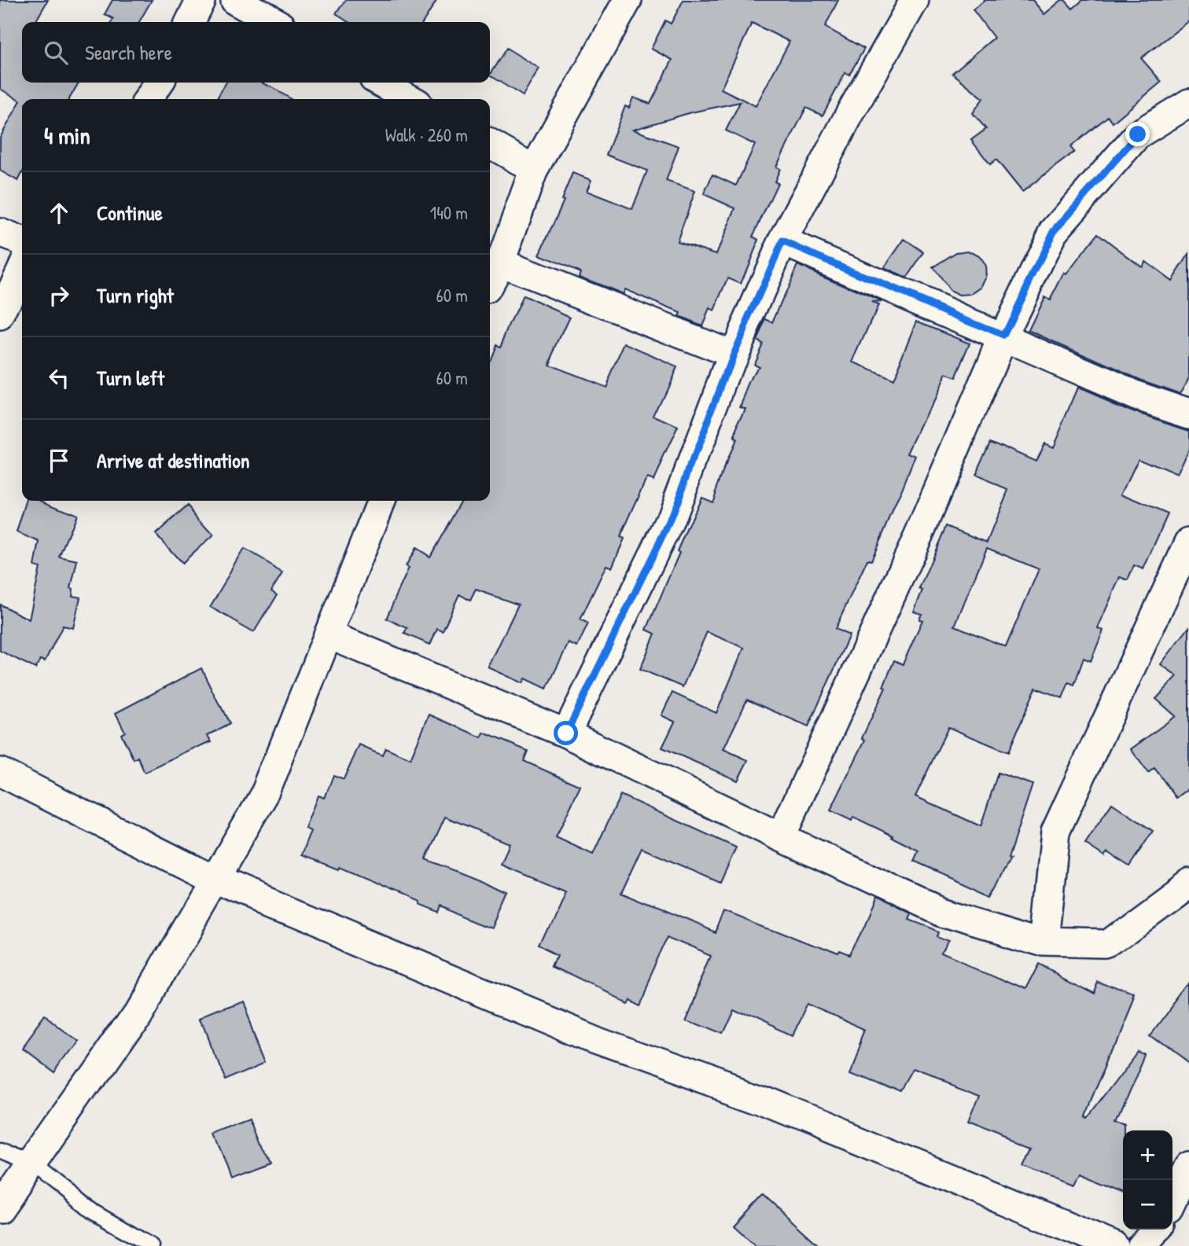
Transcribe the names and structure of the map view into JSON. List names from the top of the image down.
{
  "page": {
    "search": "Search here",
    "heading": ["4 min", "Walk · 260 m"],
    "list": [
      ["Continue", "140 m"],
      ["Turn right", "60 m"],
      ["Turn left", "60 m"],
      "Arrive at destination"
    ],
    "map_buttons": ["+", "−"]
  }
}
